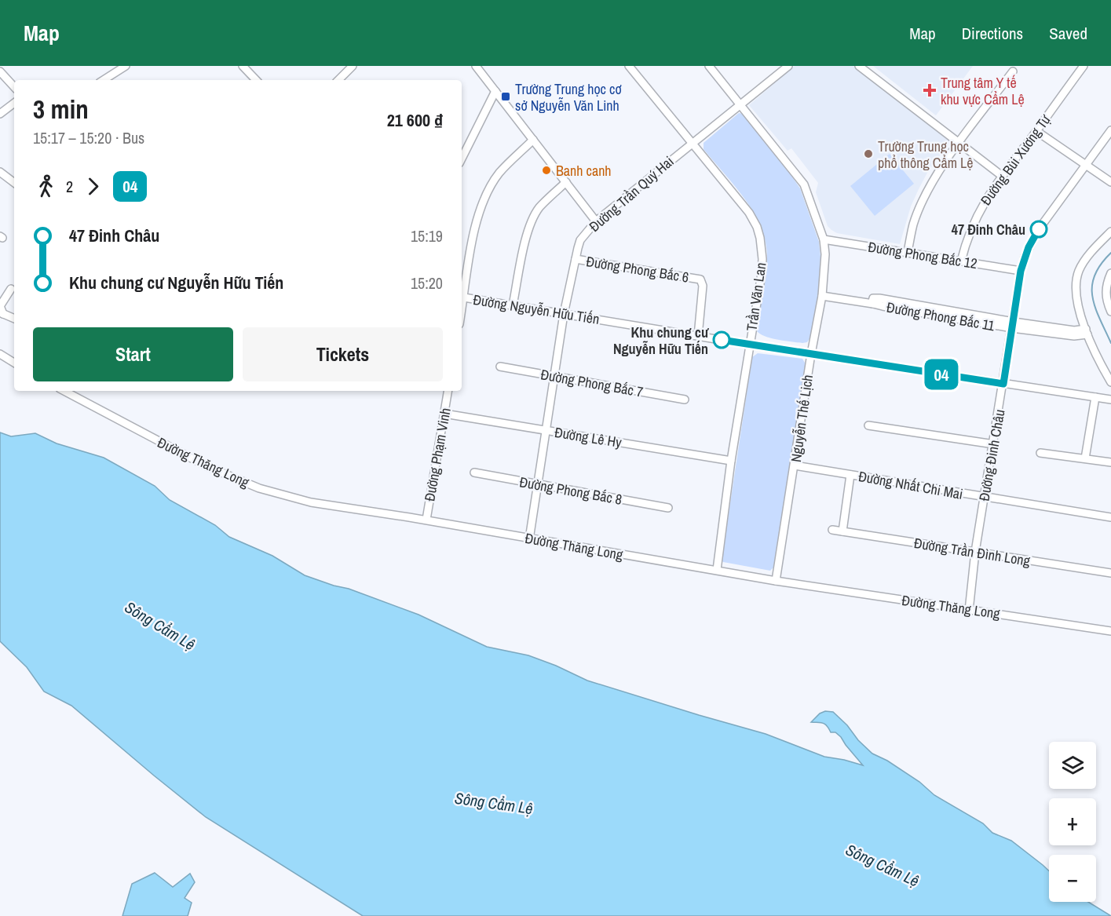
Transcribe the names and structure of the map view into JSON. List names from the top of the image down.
{
  "streets": {
    "street": [
      "Đường Bùi Xương Tự",
      "Đường Trần Quý Hai",
      "Đường Phong Bắc 12",
      "Đường Phong Bắc 6",
      "Trần Văn Lan",
      "Đường Nguyễn Hữu Tiến",
      "Đường Phong Bắc 11",
      "Đường Phong Bắc 7",
      "Nguyễn Thế Lịch",
      "Đường Lê Hy",
      "Đường Phạm Vinh",
      "Đường Đinh Châu",
      "Đường Thăng Long",
      "Đường Nhất Chi Mai",
      "Đường Phong Bắc 8",
      "Đường Trần Đình Long"
    ]
  },
  "crossings": [
    ["Đường Bùi Xương Tự", "Đường Phong Bắc 12"],
    ["Đường Trần Quý Hai", "Đường Phong Bắc 6"],
    ["Đường Trần Quý Hai", "Trần Văn Lan"],
    ["Đường Trần Quý Hai", "Đường Nguyễn Hữu Tiến"],
    ["Đường Trần Quý Hai", "Đường Phong Bắc 7"],
    ["Đường Trần Quý Hai", "Nguyễn Thế Lịch"],
    ["Đường Trần Quý Hai", "Đường Lê Hy"],
    ["Đường Trần Quý Hai", "Đường Thăng Long"],
    ["Đường Trần Quý Hai", "Đường Phong Bắc 8"],
    ["Đường Phong Bắc 12", "Nguyễn Thế Lịch"],
    ["Đường Phong Bắc 12", "Đường Đinh Châu"],
    ["Đường Phong Bắc 6", "Đường Nguyễn Hữu Tiến"],
    ["Trần Văn Lan", "Đường Nguyễn Hữu Tiến"],
    ["Trần Văn Lan", "Đường Lê Hy"],
    ["Trần Văn Lan", "Đường Thăng Long"],
    ["Đường Nguyễn Hữu Tiến", "Nguyễn Thế Lịch"],
    ["Đường Nguyễn Hữu Tiến", "Đường Đinh Châu"],
    ["Đường Phong Bắc 11", "Nguyễn Thế Lịch"],
    ["Đường Phong Bắc 11", "Đường Đinh Châu"],
    ["Nguyễn Thế Lịch", "Đường Thăng Long"],
    ["Nguyễn Thế Lịch", "Đường Nhất Chi Mai"],
    ["Đường Lê Hy", "Đường Phạm Vinh"],
    ["Đường Phạm Vinh", "Đường Thăng Long"],
    ["Đường Đinh Châu", "Đường Thăng Long"],
    ["Đường Đinh Châu", "Đường Nhất Chi Mai"],
    ["Đường Đinh Châu", "Đường Trần Đình Long"]
  ],
  "water": ["Sông Cẩm Lệ"],
  "places": {
    "health": ["Trung tâm Y tế khu vực Cẩm Lệ"],
    "transit": ["Trường Trung học cơ sở Nguyễn Văn Linh"],
    "other": [
      "Trường Trung học phổ thông Cẩm Lệ",
      "Banh canh",
      "47 Đinh Châu",
      "Khu chung cư Nguyễn Hữu Tiến"
    ]
  },
  "lines": ["bus line 04"],
  "page": {
    "header": "Map",
    "nav": ["Map", "Directions", "Saved"],
    "on_map": "04",
    "heading": ["3 min", "15:17 – 15:20 · Bus", "21 600 ₫"],
    "legs": ["2", "04"],
    "list": [
      {
        "name": "47 Đinh Châu",
        "value": "15:19"
      },
      {
        "name": "Khu chung cư Nguyễn Hữu Tiến",
        "value": "15:20"
      }
    ],
    "buttons": ["Start", "Tickets"],
    "map_buttons": ["+", "−"]
  }
}
